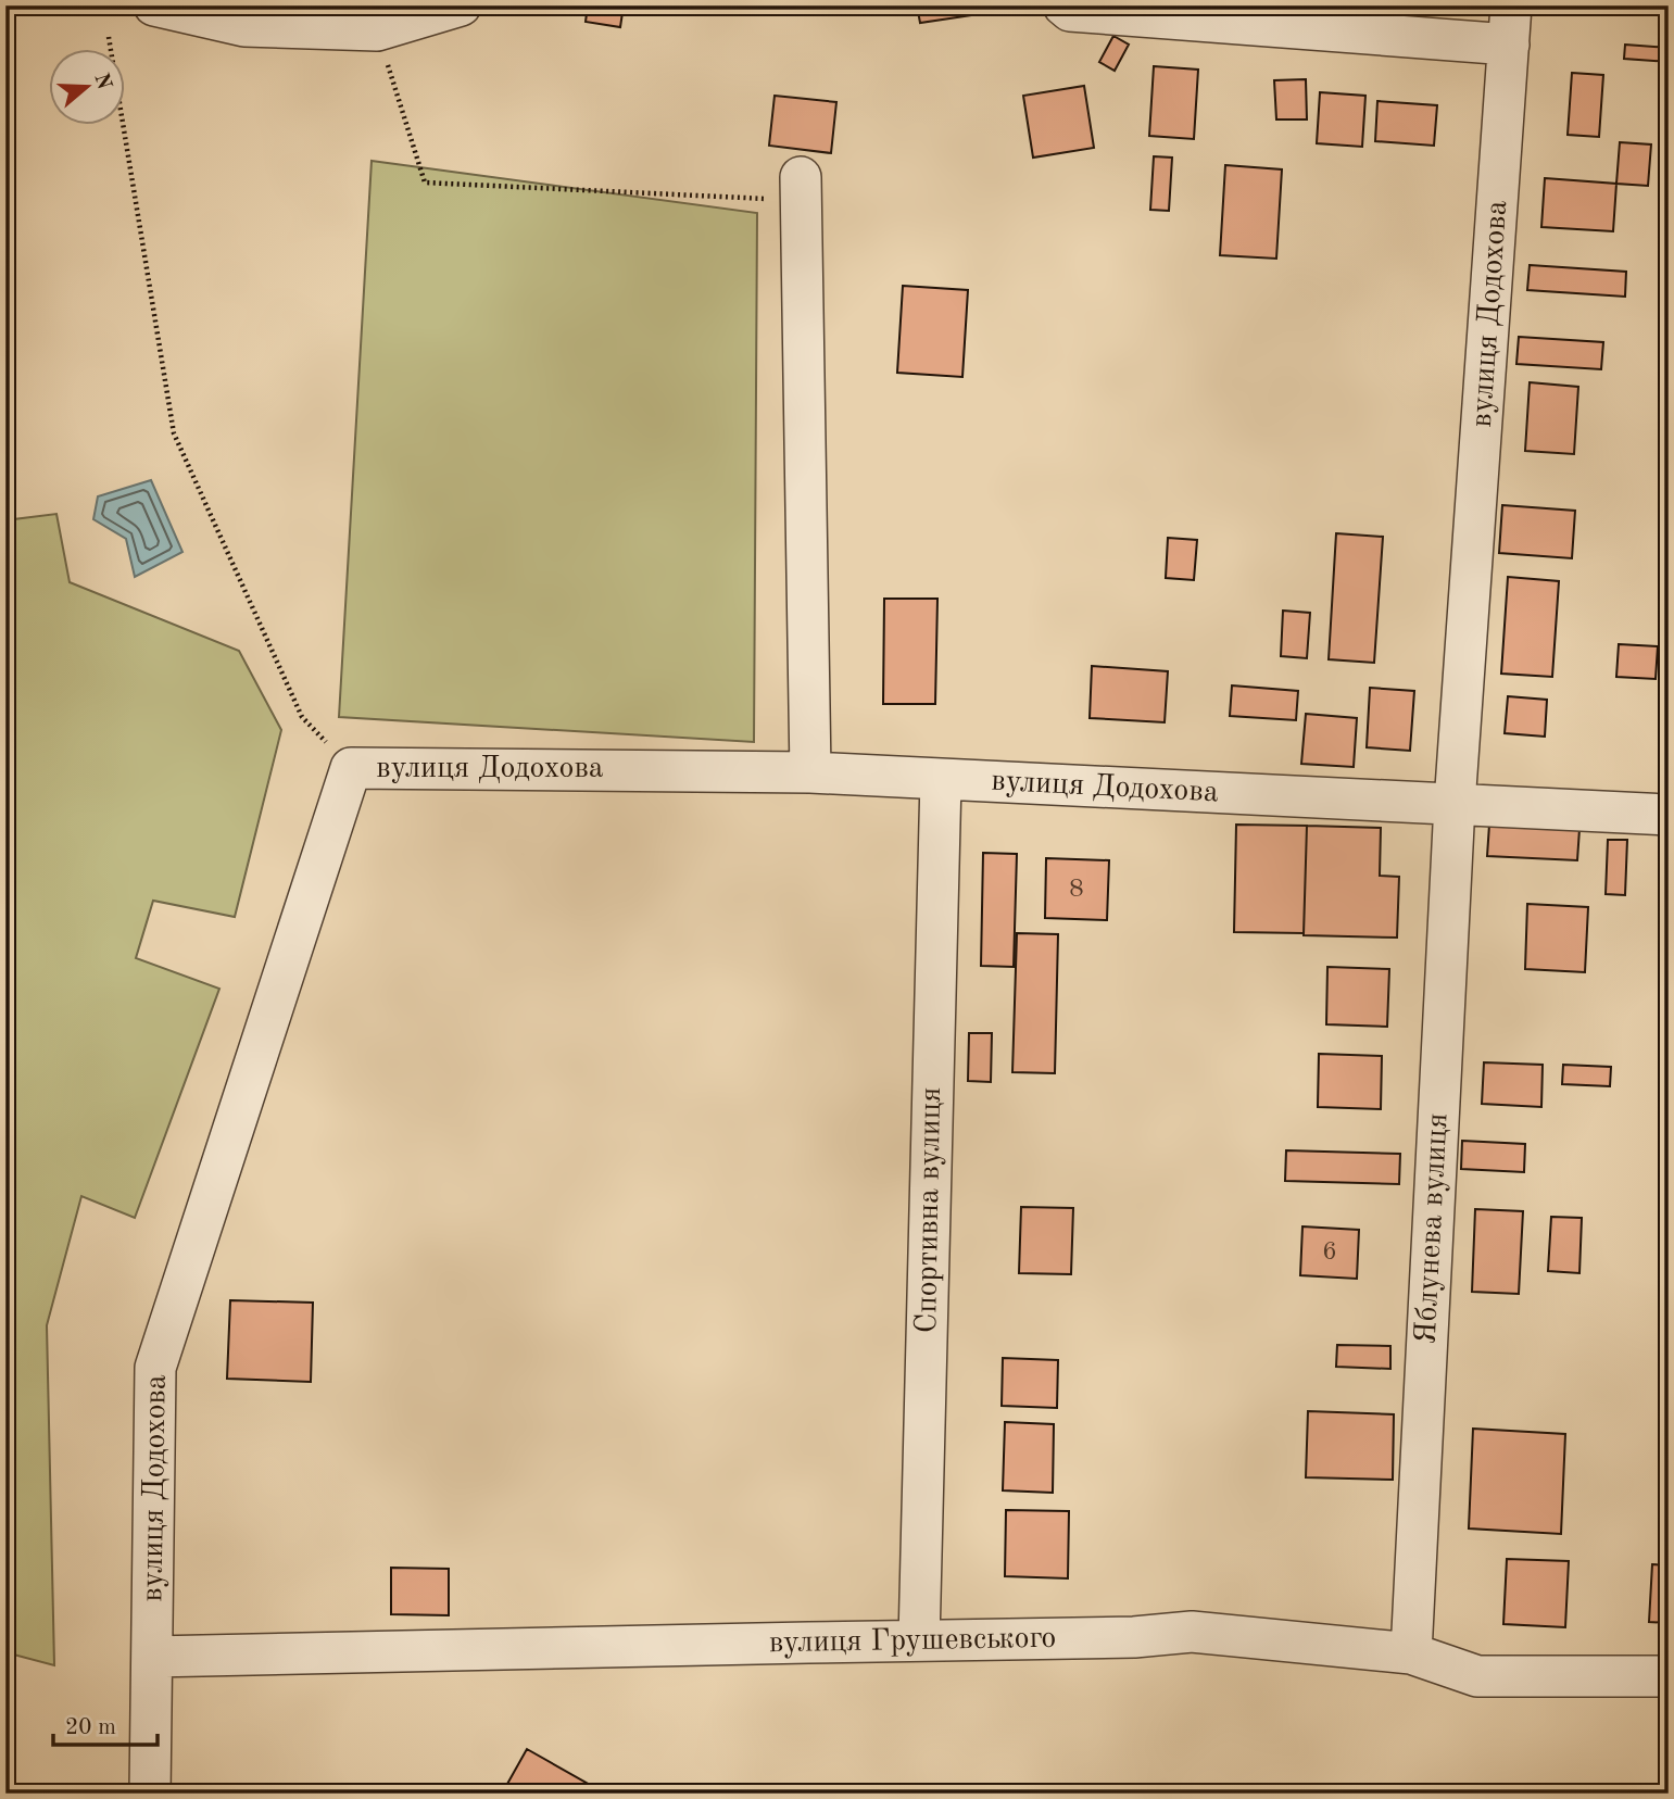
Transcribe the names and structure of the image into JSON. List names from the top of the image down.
{
  "streets": {
    "street": [
      "вулиця Додохова",
      "Спортивна вулиця",
      "Яблунева вулиця",
      "вулиця Грушевського"
    ]
  },
  "crossings": [
    ["вулиця Додохова", "Спортивна вулиця"],
    ["вулиця Додохова", "Яблунева вулиця"],
    ["вулиця Додохова", "вулиця Грушевського"],
    ["Спортивна вулиця", "вулиця Грушевського"],
    ["Яблунева вулиця", "вулиця Грушевського"]
  ],
  "house_numbers": ["8", "6"],
  "scale_bar": "20 m",
  "north": "right"
}
